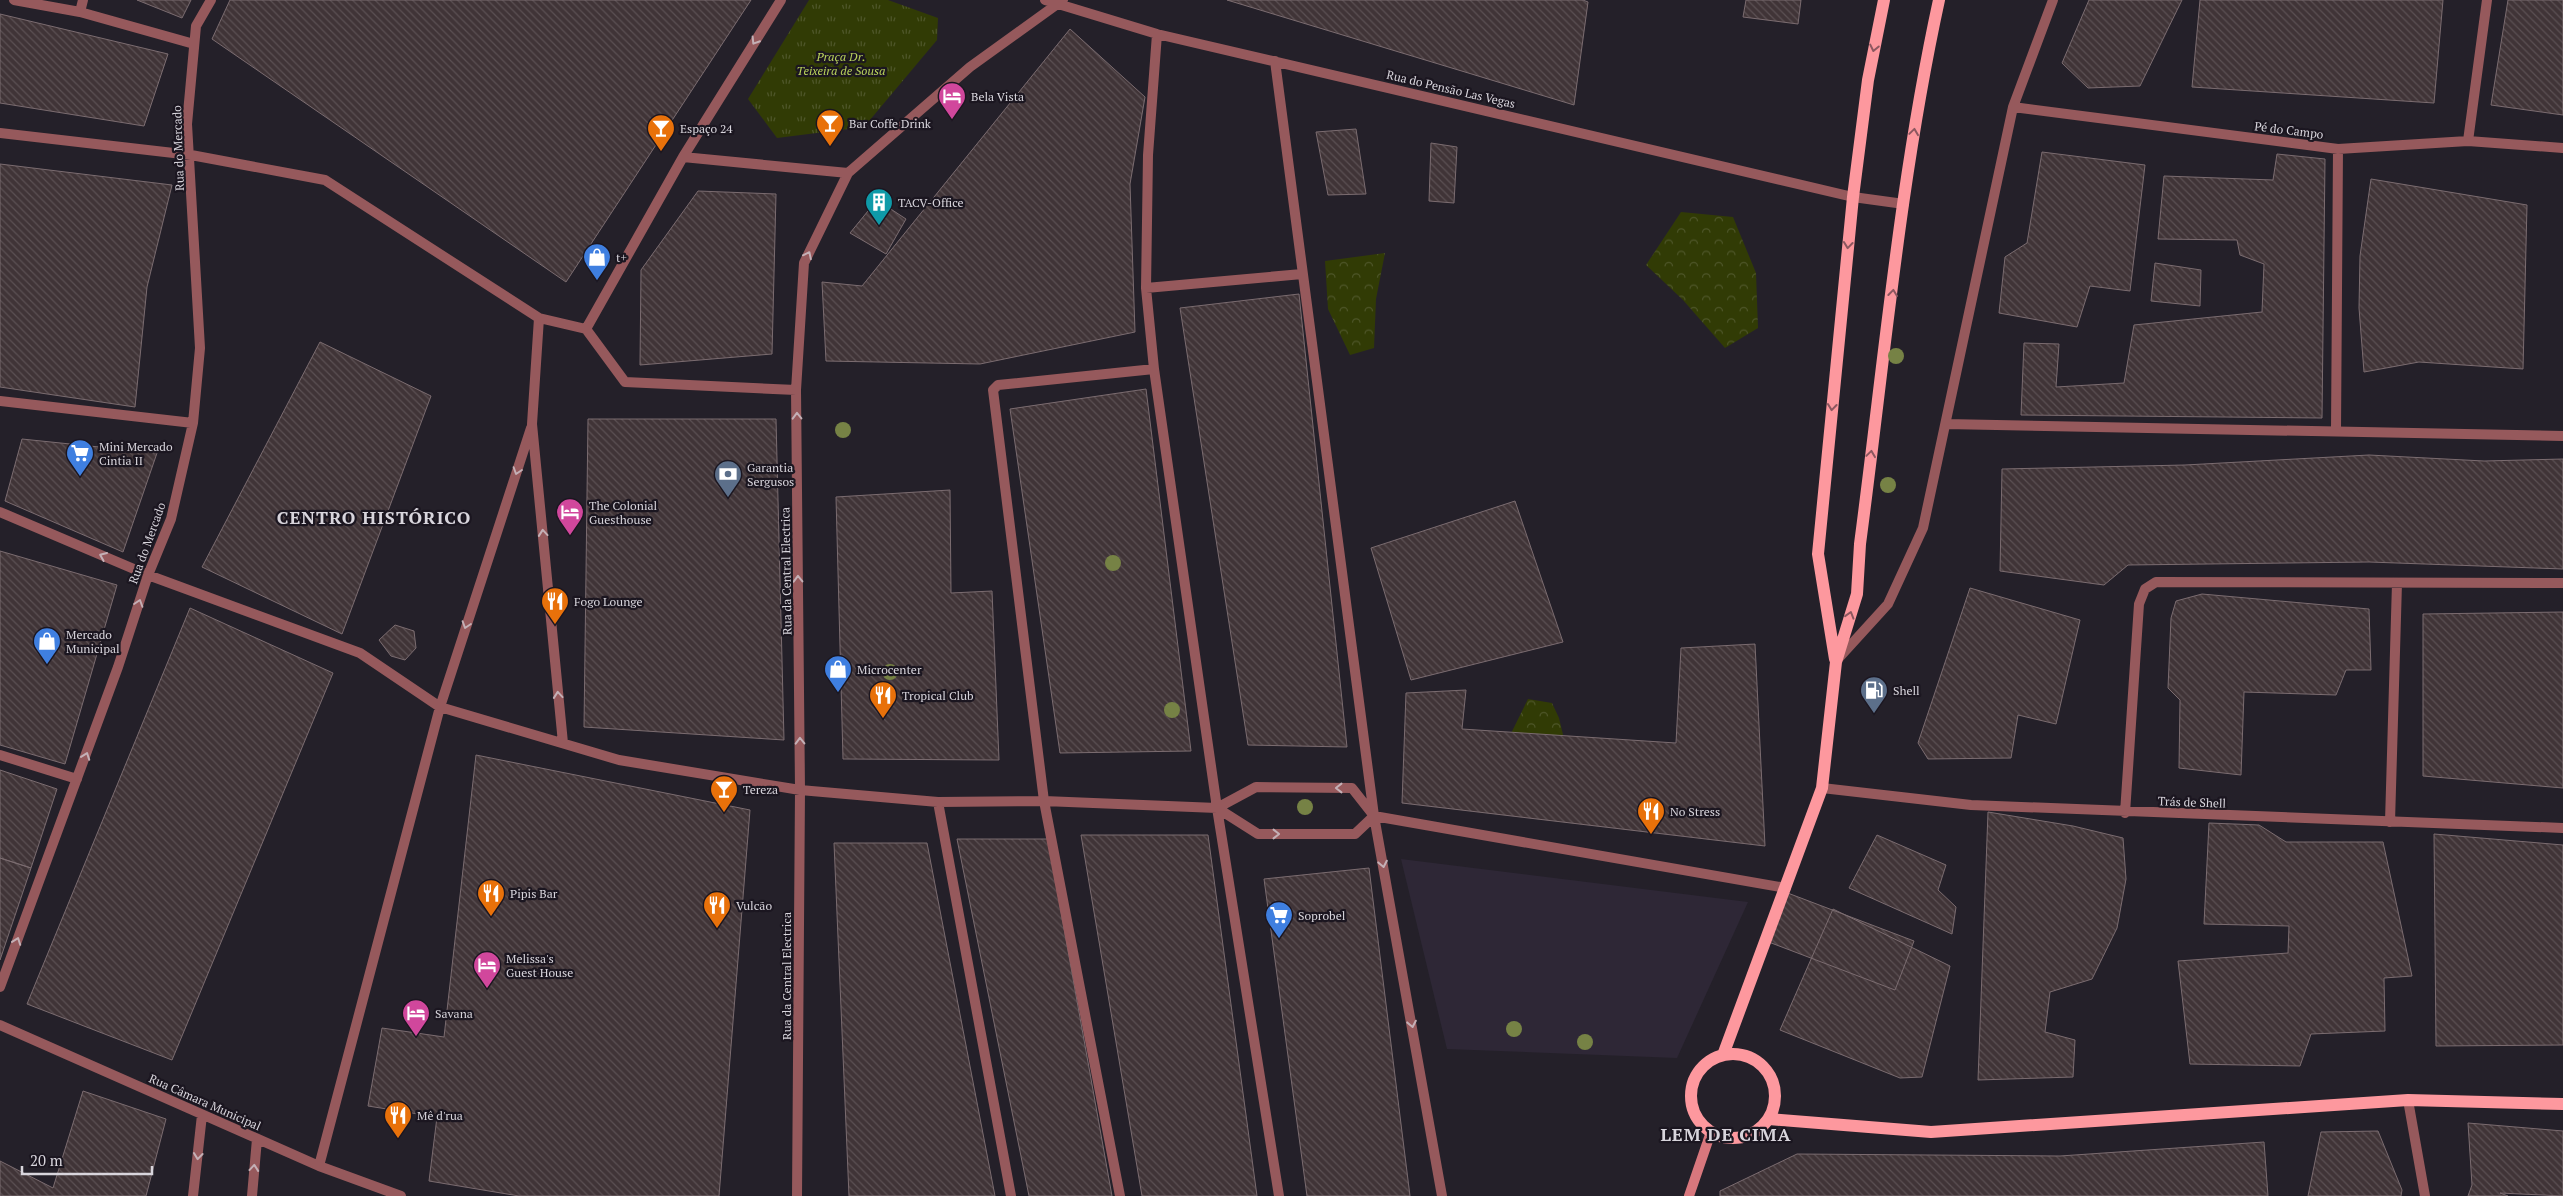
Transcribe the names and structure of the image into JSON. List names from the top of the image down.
{
  "streets": {
    "street": [
      "Rua do Pensão Las Vegas",
      "Pé do Campo",
      "Rua do Mercado",
      "Rua da Central Electrica",
      "Trás de Shell",
      "Rua Câmara Municipal"
    ]
  },
  "crossings": [
    ["Rua do Pensão Las Vegas", "Rua da Central Electrica"]
  ],
  "one_way": ["Rua do Mercado", "Rua da Central Electrica"],
  "districts": ["CENTRO HISTÓRICO", "LEM DE CIMA"],
  "parks": ["Praça Dr. Teixeira de Sousa"],
  "places": {
    "hotel": [
      "Bela Vista",
      "The Colonial Guesthouse",
      "Melissa's Guest House",
      "Savana"
    ],
    "bar": ["Bar Coffe Drink", "Espaço 24", "Tereza"],
    "building": ["TACV-Office"],
    "shop": ["t+", "Mercado Municipal", "Microcenter"],
    "supermarket": ["Mini Mercado Cintia II", "Soprobel"],
    "bank": ["Garantia Sergusos"],
    "restaurant": [
      "Fogo Lounge",
      "Tropical Club",
      "No Stress",
      "Pipis Bar",
      "Vulcão",
      "Mê d'rua"
    ],
    "fuel station": ["Shell"]
  },
  "scale_bar": "20 m"
}
